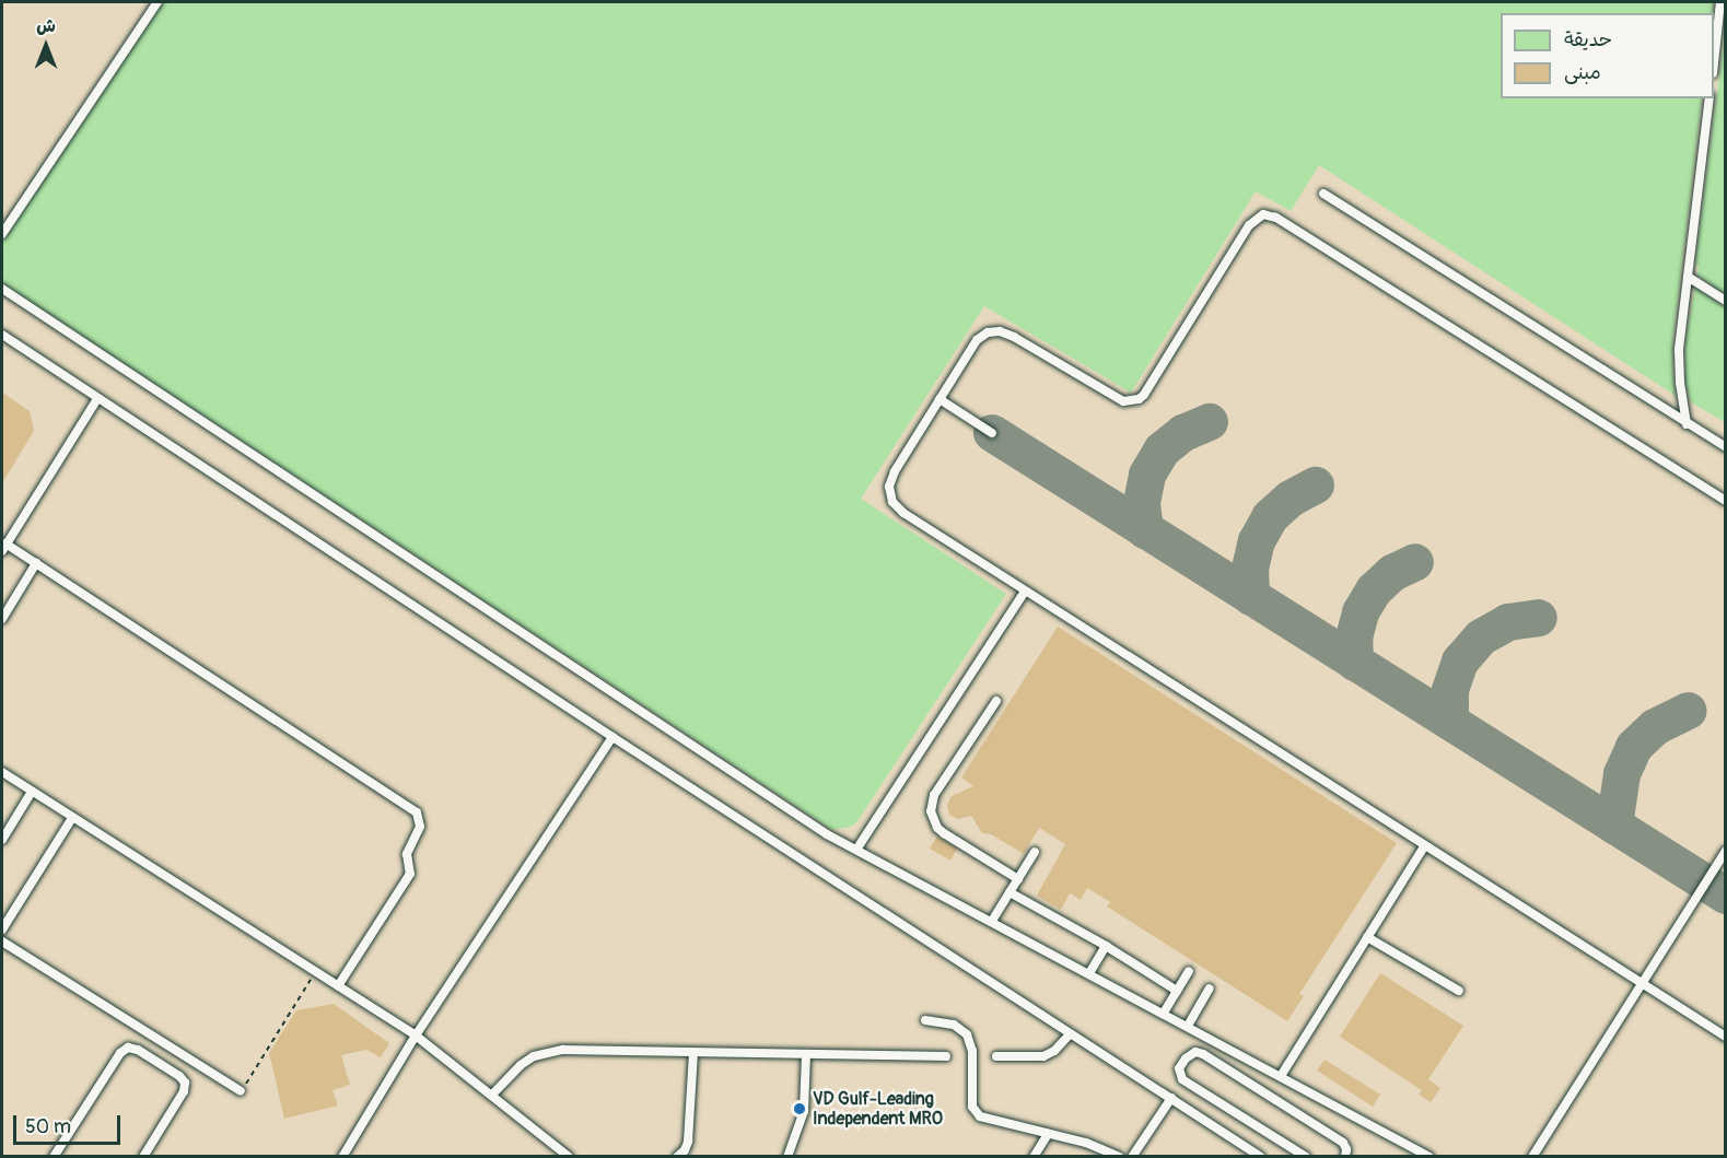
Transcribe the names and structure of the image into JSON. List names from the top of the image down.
{
  "places": ["VD Gulf-Leading Independent MRO"],
  "legend": ["حديقة", "مبنى"],
  "scale_bar": "50 m",
  "north": "top"
}
